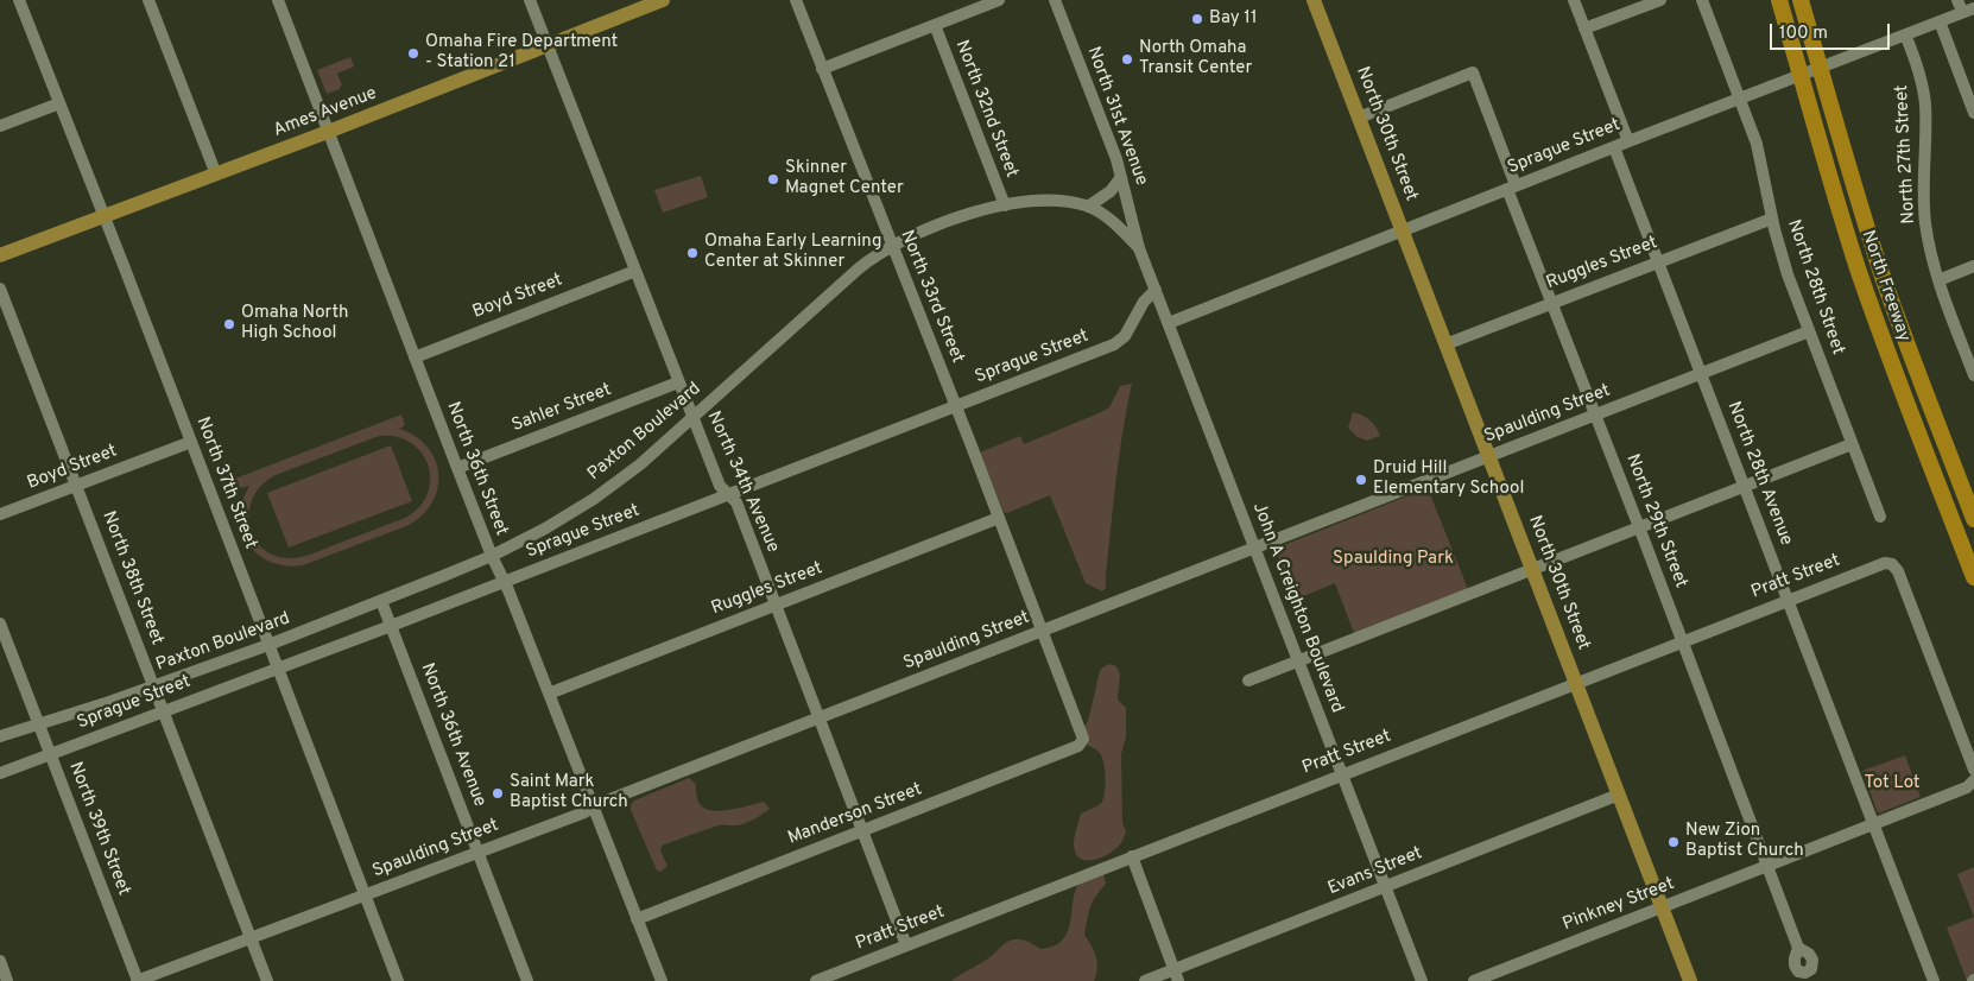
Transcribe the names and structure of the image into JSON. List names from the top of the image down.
{
  "streets": {
    "highway": ["North Freeway"],
    "main road": ["Ames Avenue", "North 30th Street"],
    "street": [
      "North 32nd Street",
      "North 31st Avenue",
      "Sprague Street",
      "North 27th Street",
      "Ruggles Street",
      "North 28th Street",
      "Boyd Street",
      "North 33rd Street",
      "Sahler Street",
      "Spaulding Street",
      "Paxton Boulevard",
      "North 36th Street",
      "North 28th Avenue",
      "North 34th Avenue",
      "North 37th Street",
      "North 29th Street",
      "Pratt Street",
      "North 38th Street",
      "John A Creighton Boulevard",
      "North 36th Avenue",
      "Manderson Street",
      "North 39th Street",
      "Evans Street",
      "Pinkney Street"
    ]
  },
  "crossings": [
    ["North 32nd Street", "Paxton Boulevard"],
    ["Ames Avenue", "North 36th Street"],
    ["Ames Avenue", "North 34th Avenue"],
    ["Ames Avenue", "North 37th Street"],
    ["North 31st Avenue", "Paxton Boulevard"],
    ["North 31st Avenue", "John A Creighton Boulevard"],
    ["North 30th Street", "Sprague Street"],
    ["North 30th Street", "Ruggles Street"],
    ["North 30th Street", "Spaulding Street"],
    ["North 30th Street", "North 29th Street"],
    ["North 30th Street", "Pratt Street"],
    ["North 30th Street", "Evans Street"],
    ["North 30th Street", "Pinkney Street"],
    ["Sprague Street", "North 27th Street"],
    ["Sprague Street", "North 28th Street"],
    ["Sprague Street", "North 33rd Street"],
    ["Sprague Street", "North 36th Street"],
    ["Sprague Street", "North 28th Avenue"],
    ["Sprague Street", "North 34th Avenue"],
    ["Sprague Street", "North 37th Street"],
    ["Sprague Street", "North 29th Street"],
    ["Sprague Street", "North 38th Street"],
    ["Sprague Street", "John A Creighton Boulevard"],
    ["Sprague Street", "North 36th Avenue"],
    ["Sprague Street", "North 39th Street"],
    ["Ruggles Street", "North 28th Street"],
    ["Ruggles Street", "North 33rd Street"],
    ["Ruggles Street", "North 36th Street"],
    ["Ruggles Street", "North 28th Avenue"],
    ["Ruggles Street", "North 34th Avenue"],
    ["Ruggles Street", "North 29th Street"],
    ["North 28th Street", "Spaulding Street"],
    ["Boyd Street", "North 36th Street"],
    ["Boyd Street", "North 34th Avenue"],
    ["Boyd Street", "North 37th Street"],
    ["Boyd Street", "North 38th Street"],
    ["North 33rd Street", "Spaulding Street"],
    ["North 33rd Street", "Paxton Boulevard"],
    ["North 33rd Street", "Manderson Street"],
    ["Sahler Street", "North 36th Street"],
    ["Sahler Street", "North 34th Avenue"],
    ["Spaulding Street", "North 36th Street"],
    ["Spaulding Street", "North 28th Avenue"],
    ["Spaulding Street", "North 34th Avenue"],
    ["Spaulding Street", "North 37th Street"],
    ["Spaulding Street", "North 29th Street"],
    ["Spaulding Street", "North 38th Street"],
    ["Spaulding Street", "John A Creighton Boulevard"],
    ["Spaulding Street", "North 36th Avenue"],
    ["Spaulding Street", "North 39th Street"],
    ["Paxton Boulevard", "North 36th Street"],
    ["Paxton Boulevard", "North 34th Avenue"],
    ["Paxton Boulevard", "North 37th Street"],
    ["Paxton Boulevard", "North 38th Street"],
    ["Paxton Boulevard", "John A Creighton Boulevard"],
    ["Paxton Boulevard", "North 36th Avenue"],
    ["Paxton Boulevard", "North 39th Street"],
    ["North 36th Street", "Manderson Street"],
    ["North 28th Avenue", "Pratt Street"],
    ["North 28th Avenue", "Pinkney Street"],
    ["North 34th Avenue", "Pratt Street"],
    ["North 34th Avenue", "Manderson Street"],
    ["North 29th Street", "Pratt Street"],
    ["North 29th Street", "Pinkney Street"],
    ["Pratt Street", "John A Creighton Boulevard"],
    ["John A Creighton Boulevard", "Evans Street"]
  ],
  "parks": ["Spaulding Park", "Tot Lot"],
  "places": [
    "Bay 11",
    "Omaha Fire Department - Station 21",
    "North Omaha Transit Center",
    "Skinner Magnet Center",
    "Omaha Early Learning Center at Skinner",
    "Omaha North High School",
    "Druid Hill Elementary School",
    "Saint Mark Baptist Church",
    "New Zion Baptist Church"
  ],
  "scale_bar": "100 m"
}
